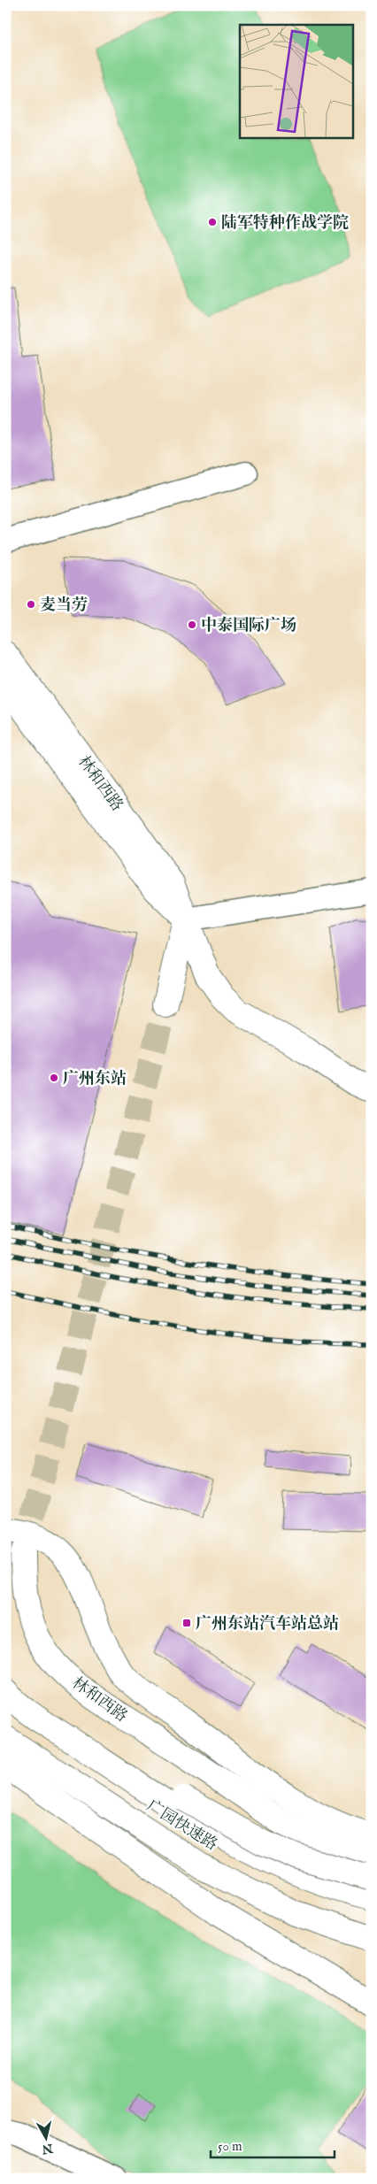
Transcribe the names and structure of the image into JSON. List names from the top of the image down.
{
  "streets": {
    "main road": ["林和西路", "广园快速路"]
  },
  "places": {
    "other": [
      "陆军特种作战学院",
      "麦当劳",
      "中泰国际广场",
      "广州东站"
    ],
    "transit": ["广州东站汽车站总站"]
  },
  "scale_bar": "50 m",
  "north": "bottom"
}
